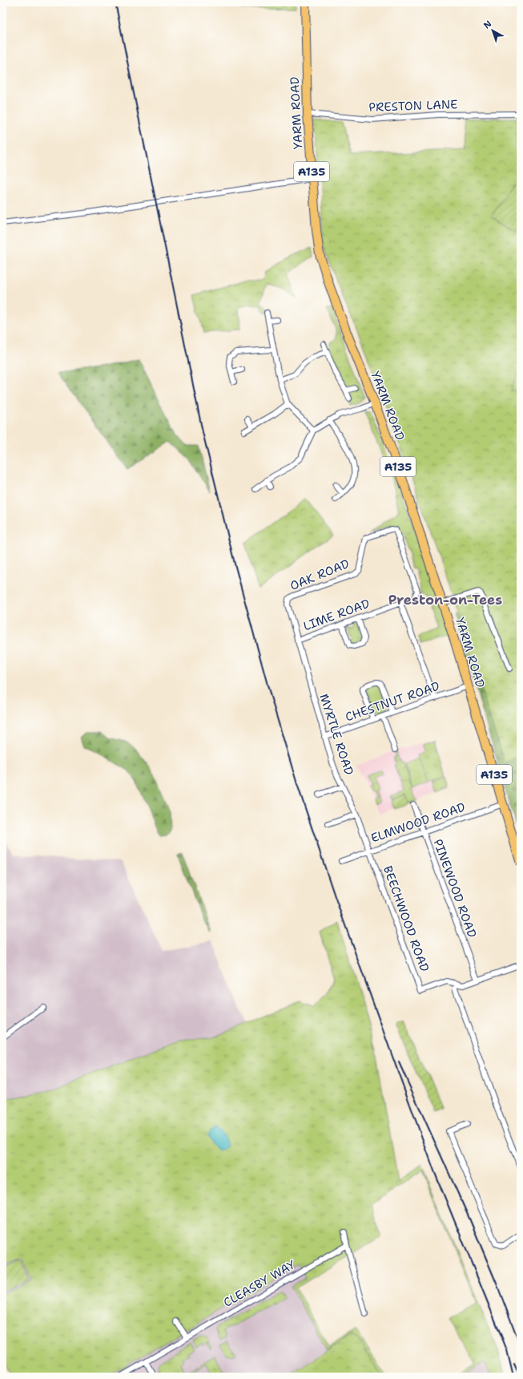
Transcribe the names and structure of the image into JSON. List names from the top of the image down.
{
  "streets": {
    "main road": ["YARM ROAD", "A135"],
    "street": [
      "PRESTON LANE",
      "OAK ROAD",
      "LIME ROAD",
      "CHESTNUT ROAD",
      "MYRTLE ROAD",
      "ELMWOOD ROAD",
      "PINEWOOD ROAD",
      "BEECHWOOD ROAD",
      "CLEASBY WAY"
    ]
  },
  "crossings": [
    ["PRESTON LANE", "YARM ROAD"],
    ["YARM ROAD", "CHESTNUT ROAD"],
    ["YARM ROAD", "ELMWOOD ROAD"],
    ["OAK ROAD", "LIME ROAD"],
    ["OAK ROAD", "MYRTLE ROAD"],
    ["LIME ROAD", "MYRTLE ROAD"],
    ["CHESTNUT ROAD", "MYRTLE ROAD"],
    ["MYRTLE ROAD", "ELMWOOD ROAD"],
    ["MYRTLE ROAD", "BEECHWOOD ROAD"],
    ["ELMWOOD ROAD", "PINEWOOD ROAD"],
    ["ELMWOOD ROAD", "BEECHWOOD ROAD"]
  ],
  "districts": ["Preston-on-Tees"],
  "north": "top left"
}
